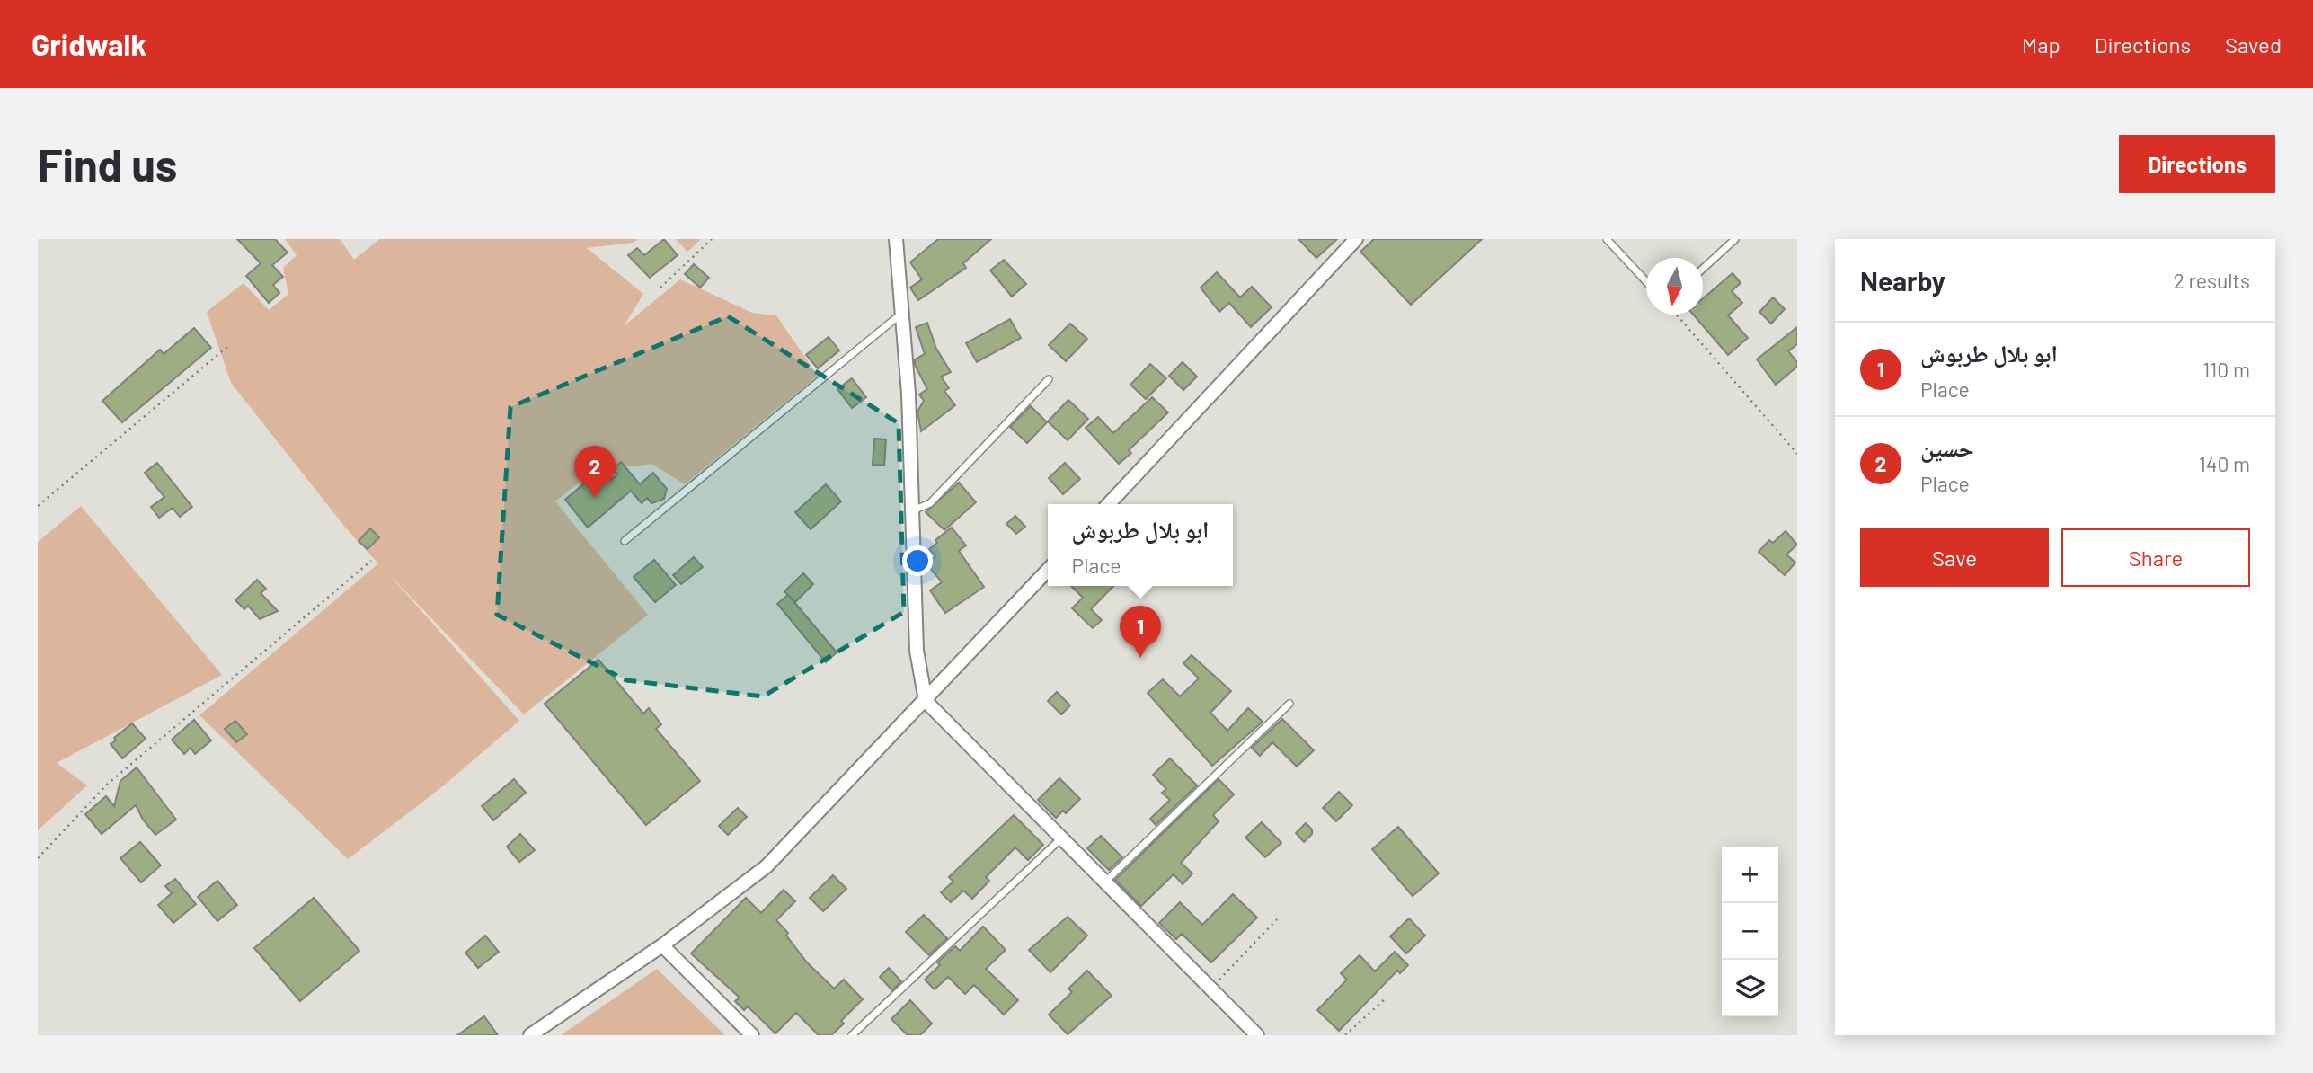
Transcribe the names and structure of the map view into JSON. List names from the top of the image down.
{
  "north": "bottom",
  "page": {
    "header": "Gridwalk",
    "nav": ["Map", "Directions", "Saved"],
    "buttons": [
      "Directions",
      ["Save", "Share"]
    ],
    "title": "Find us",
    "heading": ["Nearby", "2 results"],
    "list": [
      {
        "mark": "1",
        "name": "ابو بلال طربوش",
        "note": "Place",
        "value": "110 m"
      },
      {
        "mark": "2",
        "name": "حسين",
        "note": "Place",
        "value": "140 m"
      }
    ],
    "pins": ["2", "1"],
    "popup": ["ابو بلال طربوش", "Place"],
    "map_buttons": ["+", "−"]
  }
}
